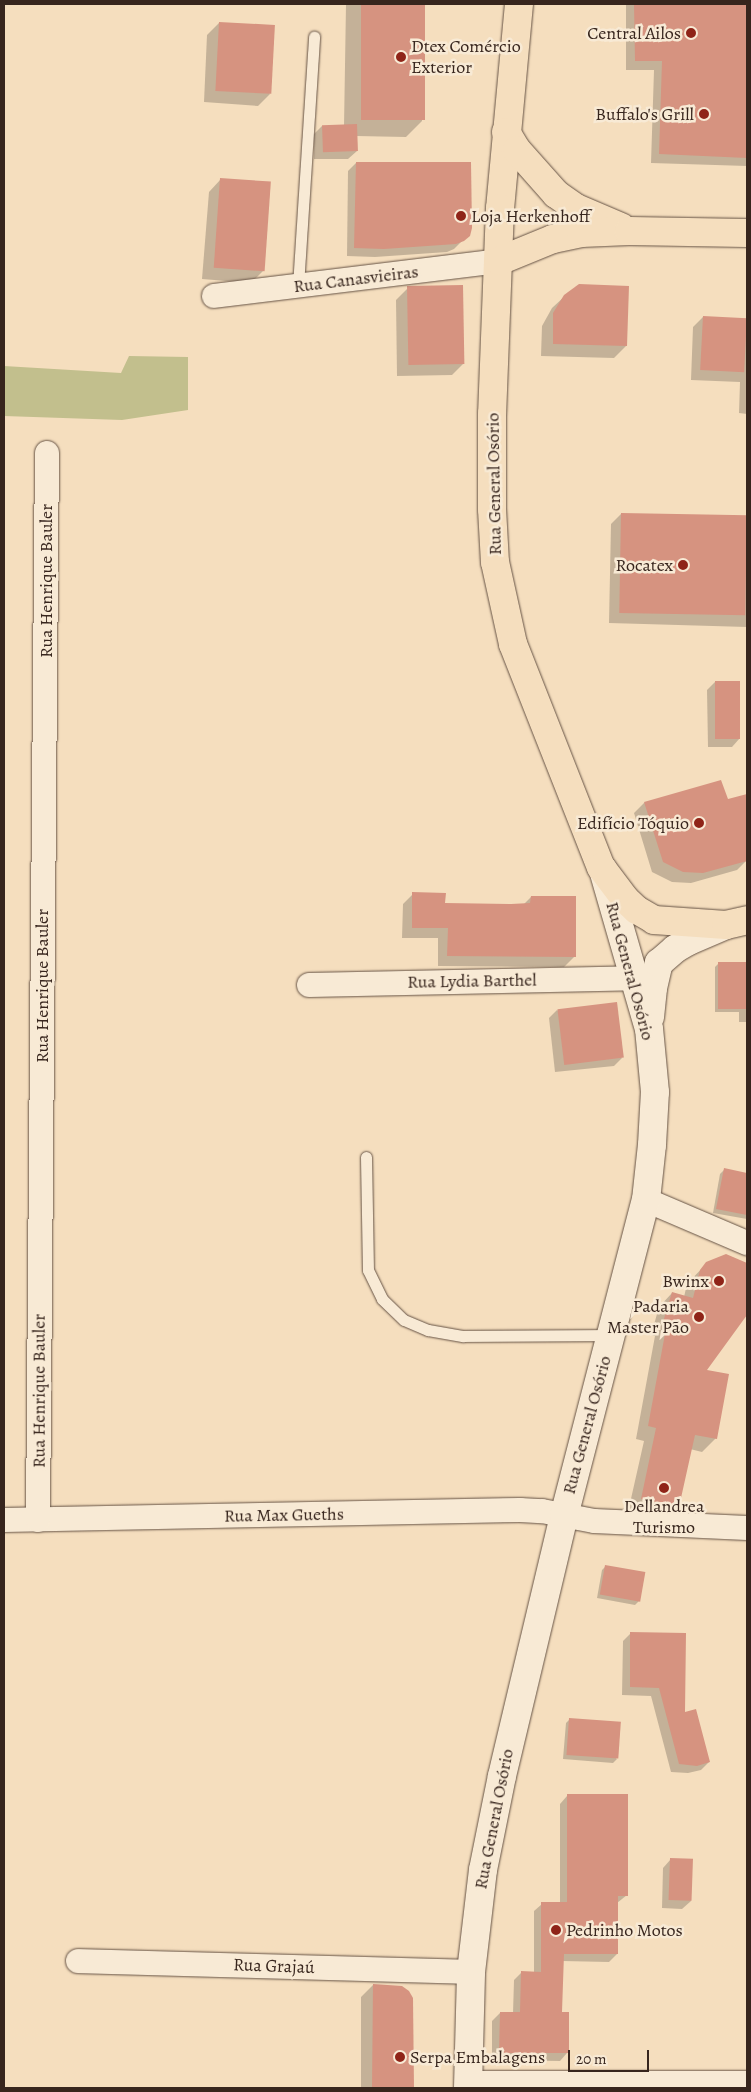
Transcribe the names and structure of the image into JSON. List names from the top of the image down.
{
  "streets": {
    "main road": ["Rua General Osório"],
    "street": [
      "Rua Canasvieiras",
      "Rua Henrique Bauler",
      "Rua Lydia Barthel",
      "Rua Max Gueths",
      "Rua Grajaú"
    ]
  },
  "crossings": [
    ["Rua Canasvieiras", "Rua General Osório"],
    ["Rua General Osório", "Rua Lydia Barthel"],
    ["Rua General Osório", "Rua Max Gueths"],
    ["Rua General Osório", "Rua Grajaú"],
    ["Rua Henrique Bauler", "Rua Max Gueths"]
  ],
  "places": [
    "Central Ailos",
    "Dtex Comércio Exterior",
    "Buffalo's Grill",
    "Loja Herkenhoff",
    "Rocatex",
    "Edifício Tóquio",
    "Bwinx",
    "Padaria Master Pão",
    "Dellandrea Turismo",
    "Pedrinho Motos",
    "Serpa Embalagens"
  ],
  "scale_bar": "20 m"
}
